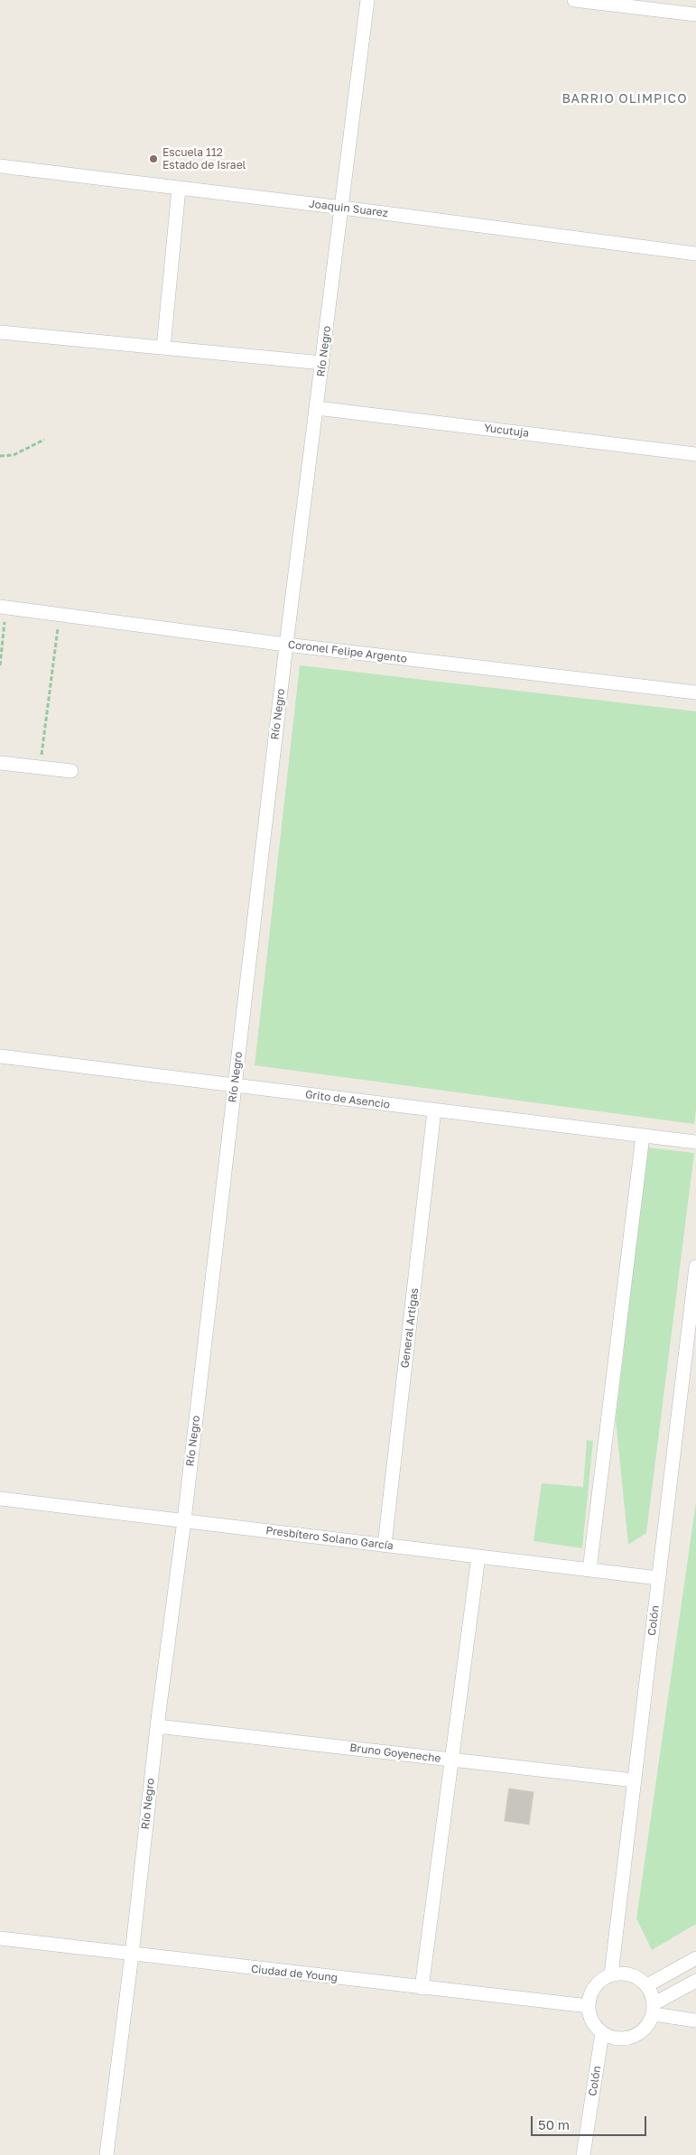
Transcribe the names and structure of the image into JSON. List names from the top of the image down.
{
  "streets": {
    "street": [
      "Joaquin Suarez",
      "Río Negro",
      "Yucutuja",
      "Coronel Felipe Argento",
      "Grito de Asencio",
      "General Artigas",
      "Presbítero Solano García",
      "Colón",
      "Bruno Goyeneche",
      "Ciudad de Young"
    ]
  },
  "crossings": [
    ["Joaquin Suarez", "Río Negro"],
    ["Río Negro", "Yucutuja"],
    ["Río Negro", "Coronel Felipe Argento"],
    ["Río Negro", "Grito de Asencio"],
    ["Río Negro", "Presbítero Solano García"],
    ["Río Negro", "Bruno Goyeneche"],
    ["Río Negro", "Ciudad de Young"],
    ["Grito de Asencio", "General Artigas"],
    ["General Artigas", "Presbítero Solano García"],
    ["Presbítero Solano García", "Colón"],
    ["Colón", "Bruno Goyeneche"],
    ["Colón", "Ciudad de Young"]
  ],
  "districts": ["BARRIO OLIMPICO"],
  "places": ["Escuela 112 Estado de Israel"],
  "scale_bar": "50 m"
}
